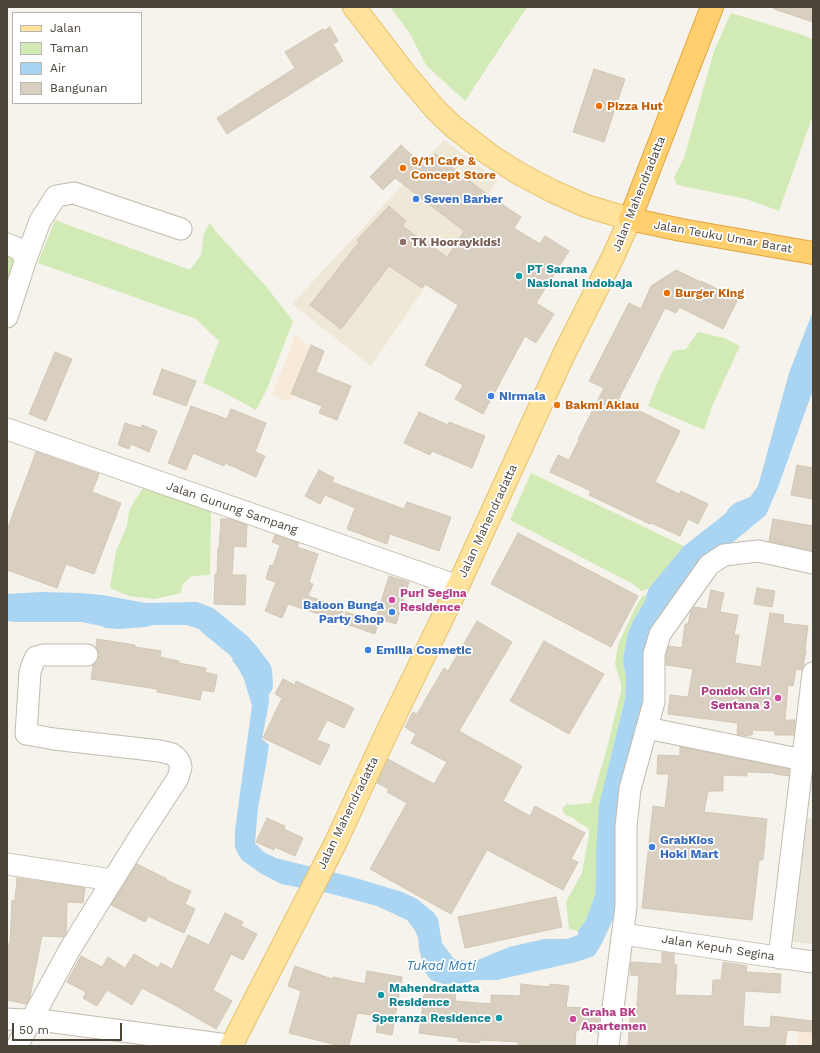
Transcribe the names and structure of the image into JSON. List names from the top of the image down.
{
  "streets": {
    "highway": ["Jalan Mahendradatta", "Jalan Teuku Umar Barat"],
    "street": ["Jalan Gunung Sampang", "Jalan Kepuh Segina"]
  },
  "crossings": [
    ["Jalan Mahendradatta", "Jalan Teuku Umar Barat"],
    ["Jalan Mahendradatta", "Jalan Gunung Sampang"]
  ],
  "water": ["Tukad Mati"],
  "places": [
    "Pizza Hut",
    "9/11 Cafe & Concept Store",
    "Seven Barber",
    "TK Hooraykids!",
    "PT Sarana Nasional Indobaja",
    "Burger King",
    "Nirmala",
    "Bakmi Akiau",
    "Puri Segina Residence",
    "Baloon Bunga Party Shop",
    "Emilia Cosmetic",
    "Pondok Giri Sentana 3",
    "GrabKios Hoki Mart",
    "Mahendradatta Residence",
    "Speranza Residence",
    "Graha BK Apartemen"
  ],
  "legend": [
    "Jalan",
    "Taman",
    "Air",
    "Bangunan"
  ],
  "scale_bar": "50 m"
}
